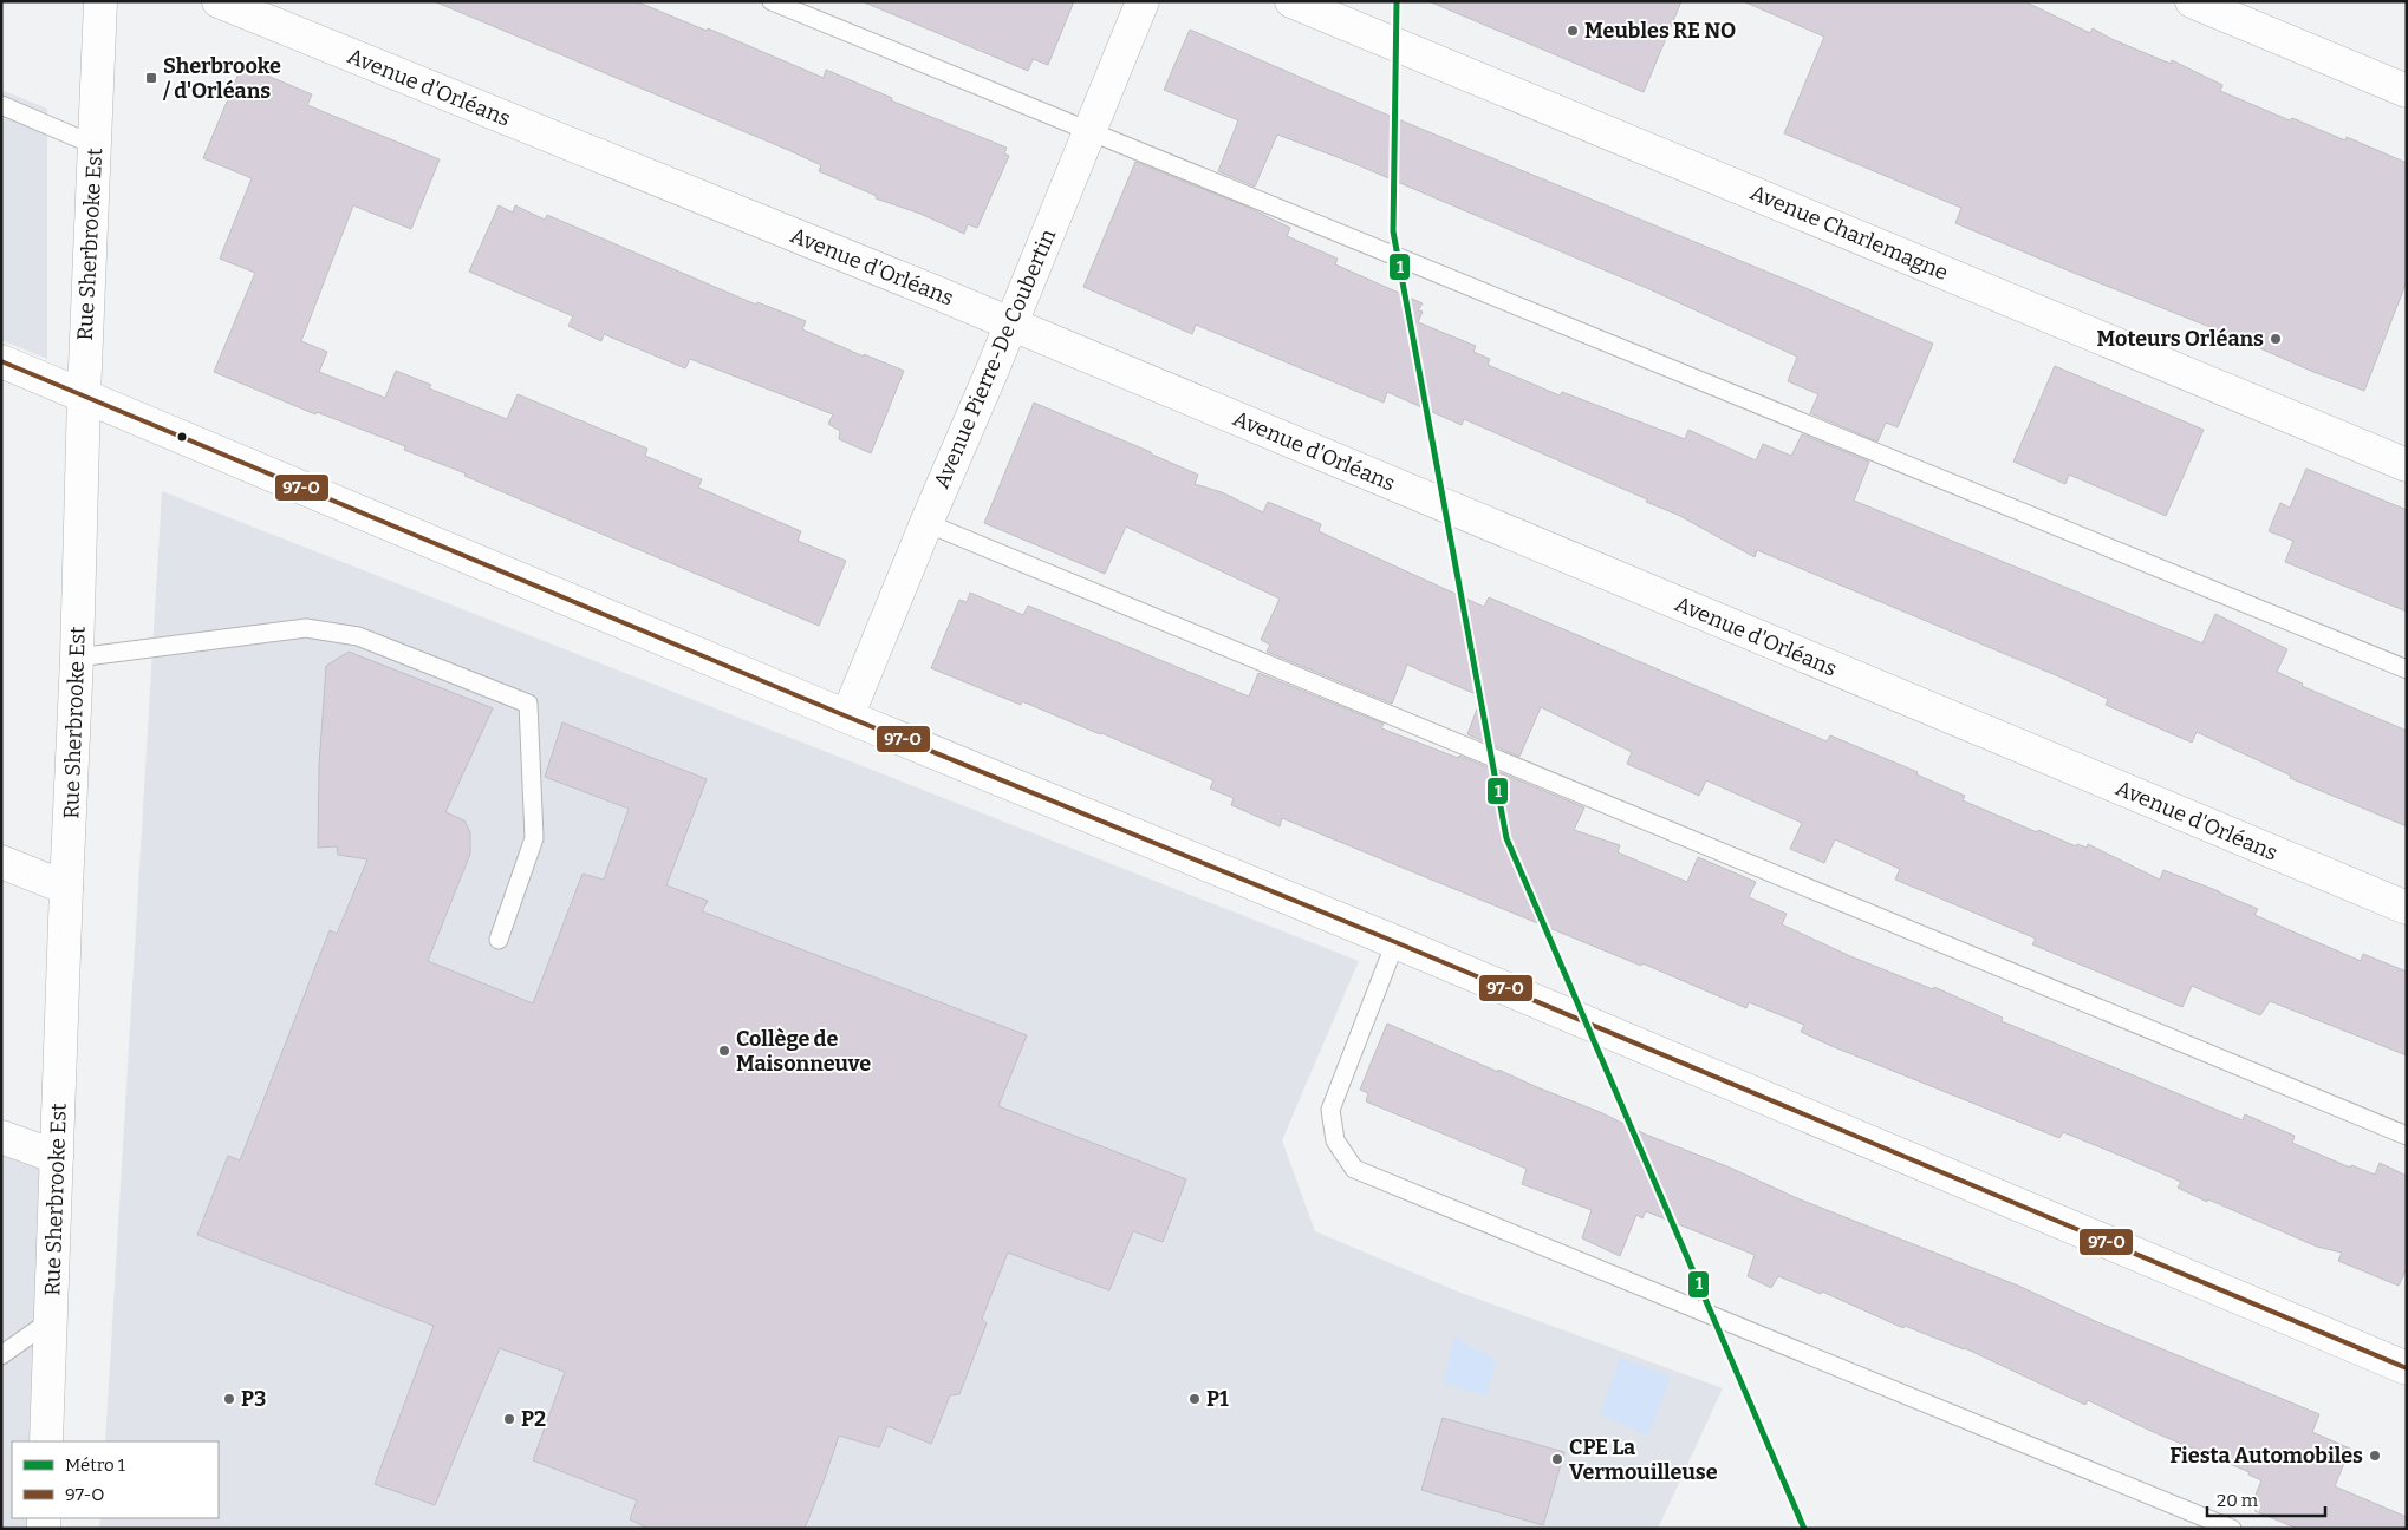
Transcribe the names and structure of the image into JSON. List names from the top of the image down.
{
  "streets": {
    "street": [
      "Avenue d'Orléans",
      "Avenue Charlemagne",
      "Rue Sherbrooke Est",
      "Avenue Pierre-De Coubertin"
    ]
  },
  "crossings": [
    ["Avenue d'Orléans", "Avenue Pierre-De Coubertin"]
  ],
  "places": {
    "other": [
      "Meubles RE NO",
      "Moteurs Orléans",
      "Collège de Maisonneuve",
      "P3",
      "P1",
      "P2",
      "Fiesta Automobiles",
      "CPE La Vermouilleuse"
    ],
    "transit": ["Sherbrooke / d'Orléans"]
  },
  "lines": ["metro line 1", "transit line 97-O"],
  "legend": ["Métro 1", "97-O"],
  "scale_bar": "20 m"
}
